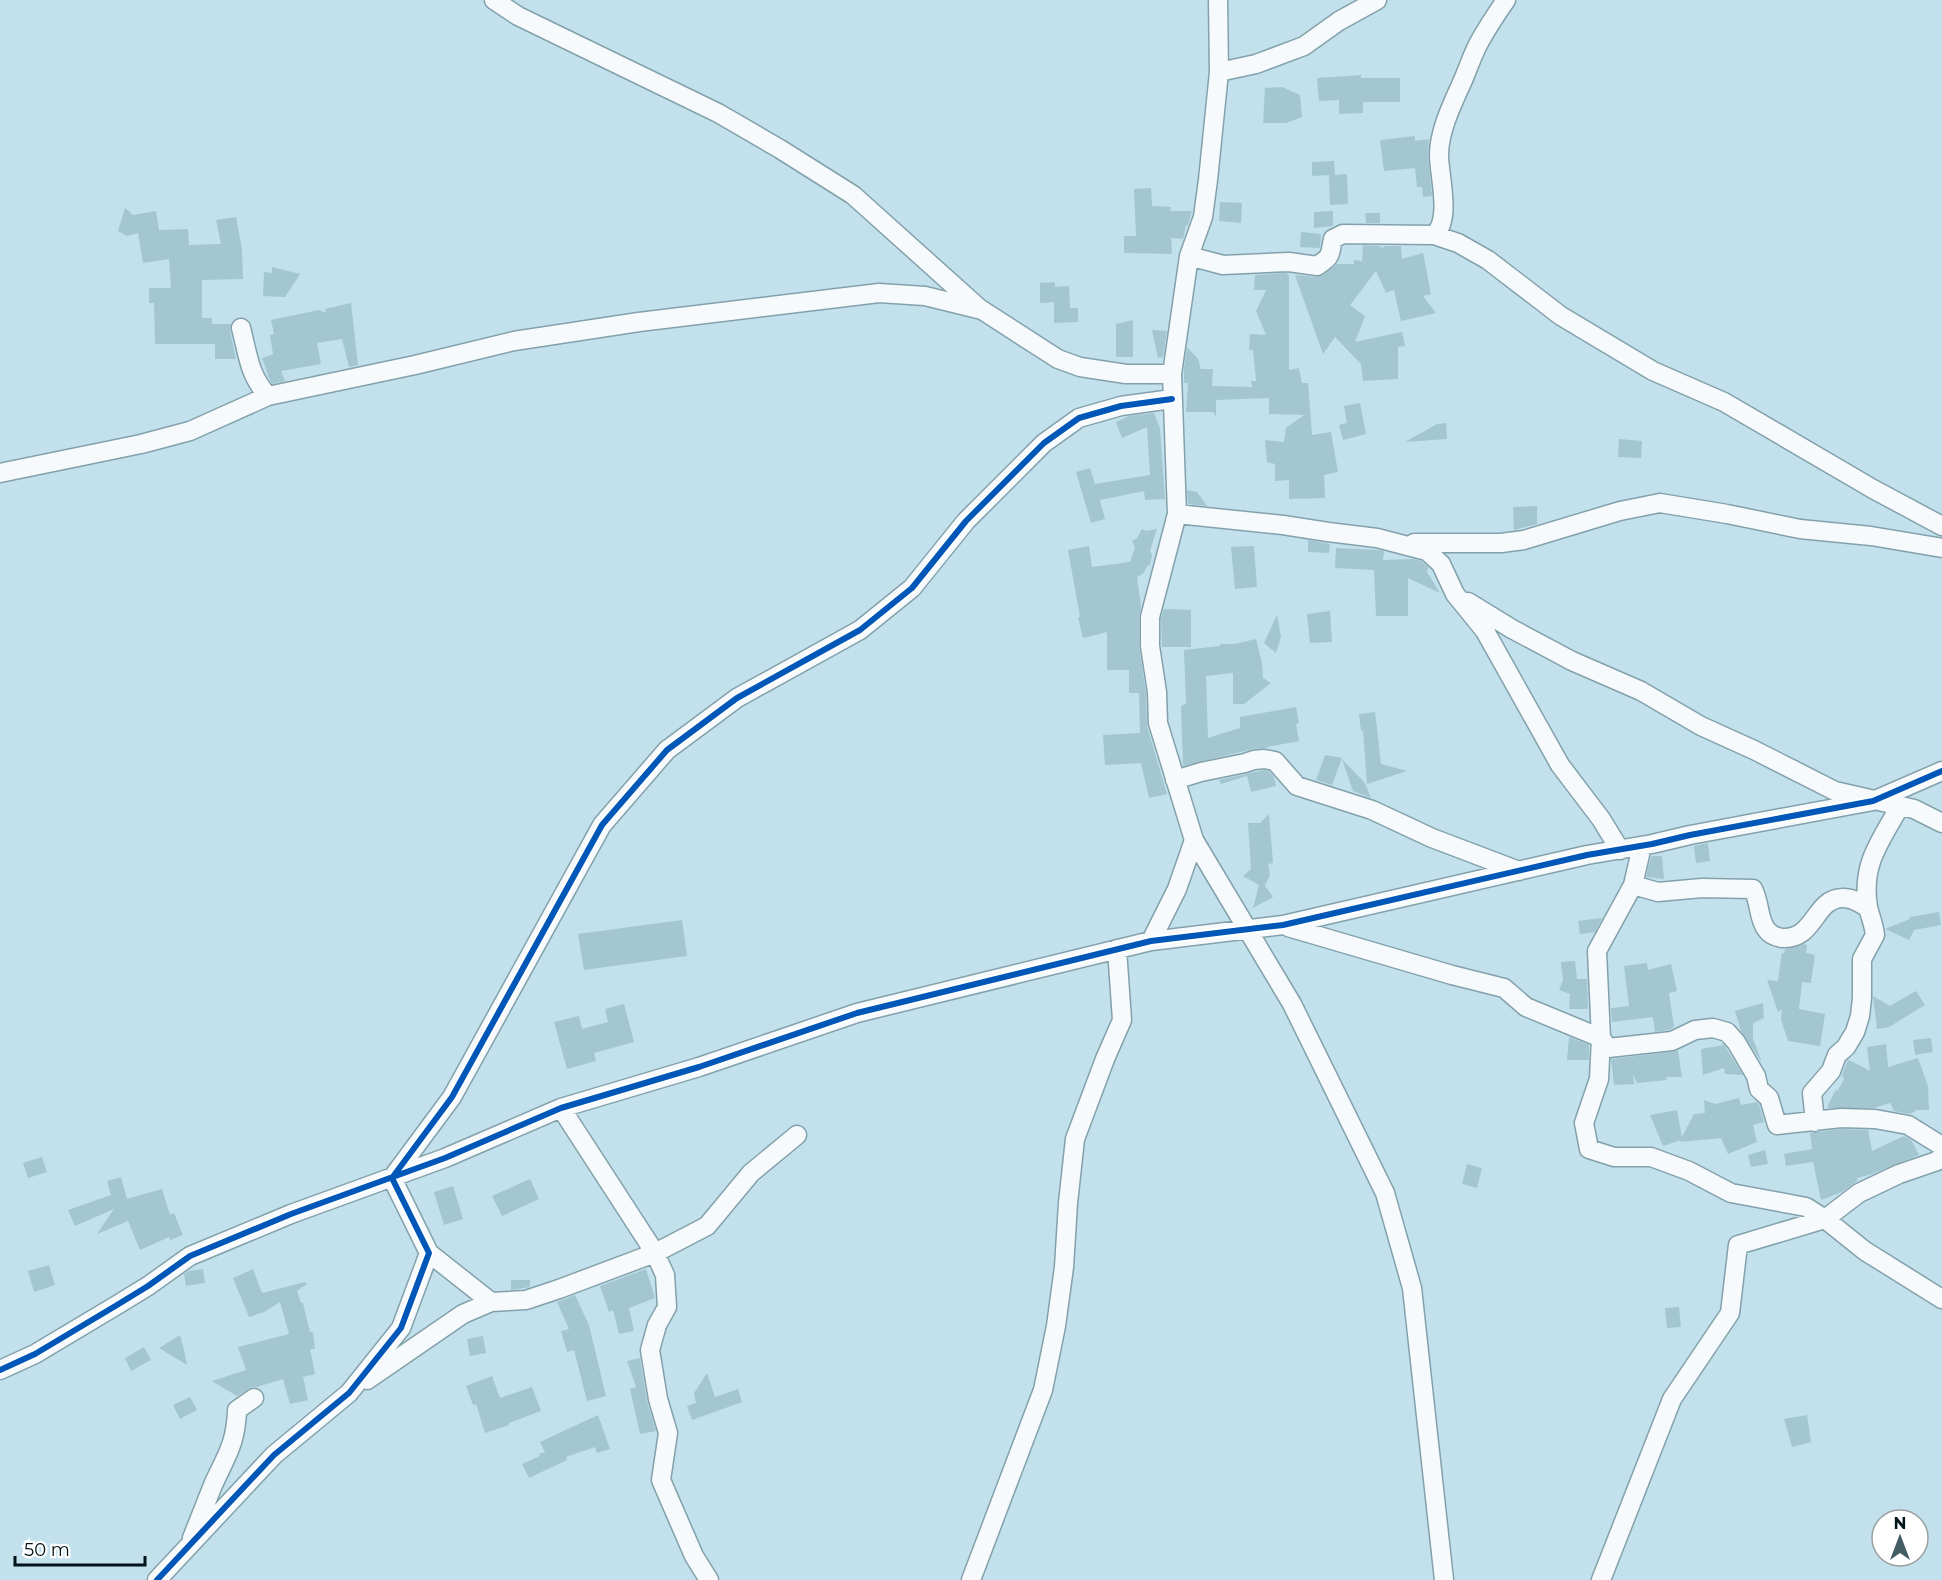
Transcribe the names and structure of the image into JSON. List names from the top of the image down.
{
  "scale_bar": "50 m",
  "north": "top"
}
